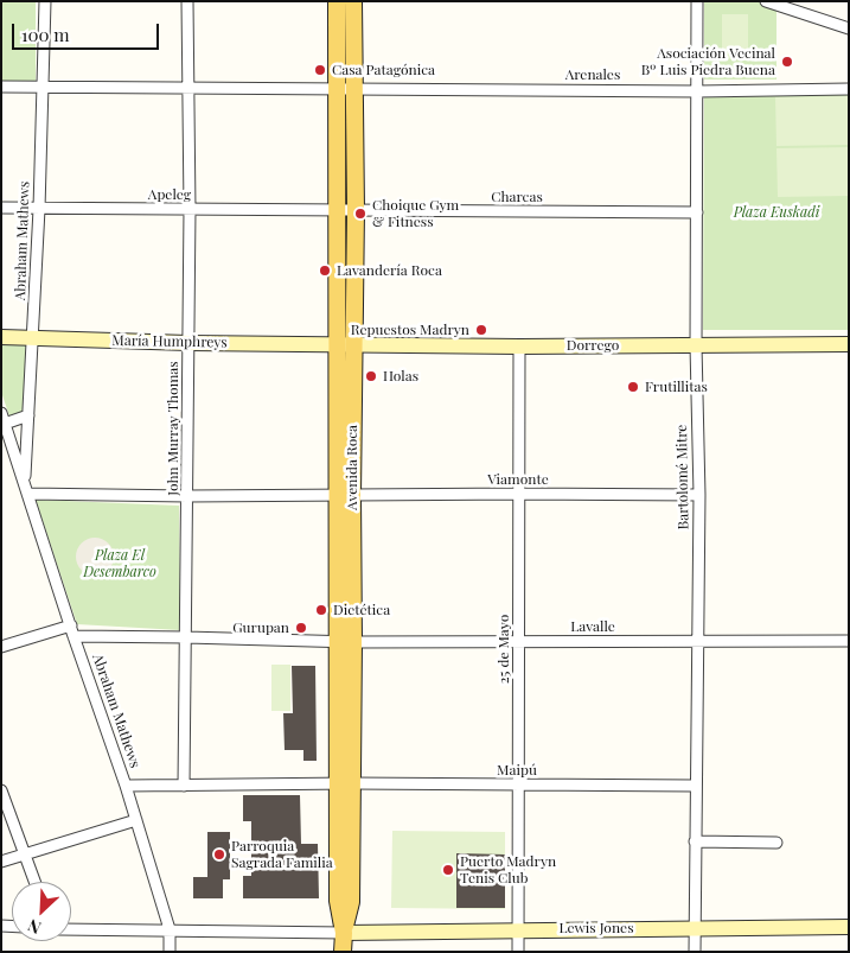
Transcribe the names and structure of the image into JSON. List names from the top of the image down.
{
  "streets": {
    "main road": [
      "María Humphreys",
      "Dorrego",
      "Avenida Roca",
      "Lewis Jones"
    ],
    "street": [
      "Arenales",
      "Apeleg",
      "Charcas",
      "Abraham Mathews",
      "John Murray Thomas",
      "Bartolomé Mitre",
      "Viamonte",
      "Lavalle",
      "25 de Mayo",
      "Maipú"
    ]
  },
  "crossings": [
    ["Arenales", "Abraham Mathews"],
    ["Arenales", "John Murray Thomas"],
    ["Arenales", "Avenida Roca"],
    ["Arenales", "Bartolomé Mitre"],
    ["Apeleg", "Charcas"],
    ["Apeleg", "Abraham Mathews"],
    ["Apeleg", "John Murray Thomas"],
    ["Apeleg", "Avenida Roca"],
    ["Charcas", "Avenida Roca"],
    ["Charcas", "Bartolomé Mitre"],
    ["Abraham Mathews", "María Humphreys"],
    ["Abraham Mathews", "Viamonte"],
    ["Abraham Mathews", "Lavalle"],
    ["Abraham Mathews", "Maipú"],
    ["María Humphreys", "Dorrego"],
    ["María Humphreys", "John Murray Thomas"],
    ["María Humphreys", "Avenida Roca"],
    ["Dorrego", "Avenida Roca"],
    ["Dorrego", "Bartolomé Mitre"],
    ["Dorrego", "25 de Mayo"],
    ["John Murray Thomas", "Viamonte"],
    ["John Murray Thomas", "Lavalle"],
    ["John Murray Thomas", "Maipú"],
    ["Avenida Roca", "Viamonte"],
    ["Avenida Roca", "Lavalle"],
    ["Avenida Roca", "Maipú"],
    ["Avenida Roca", "Lewis Jones"],
    ["Bartolomé Mitre", "Viamonte"],
    ["Bartolomé Mitre", "Lavalle"],
    ["Bartolomé Mitre", "Maipú"],
    ["Bartolomé Mitre", "Lewis Jones"],
    ["Viamonte", "25 de Mayo"],
    ["Lavalle", "25 de Mayo"],
    ["25 de Mayo", "Maipú"],
    ["25 de Mayo", "Lewis Jones"]
  ],
  "parks": ["Plaza Euskadi", "Plaza El Desembarco"],
  "places": [
    "Asociación Vecinal Bº Luis Piedra Buena",
    "Casa Patagónica",
    "Choique Gym & Fitness",
    "Lavandería Roca",
    "Repuestos Madryn",
    "Holas",
    "Frutillitas",
    "Dietética",
    "Gurupan",
    "Parroquia Sagrada Familia",
    "Puerto Madryn Tenis Club"
  ],
  "scale_bar": "100 m",
  "north": "bottom left"
}
